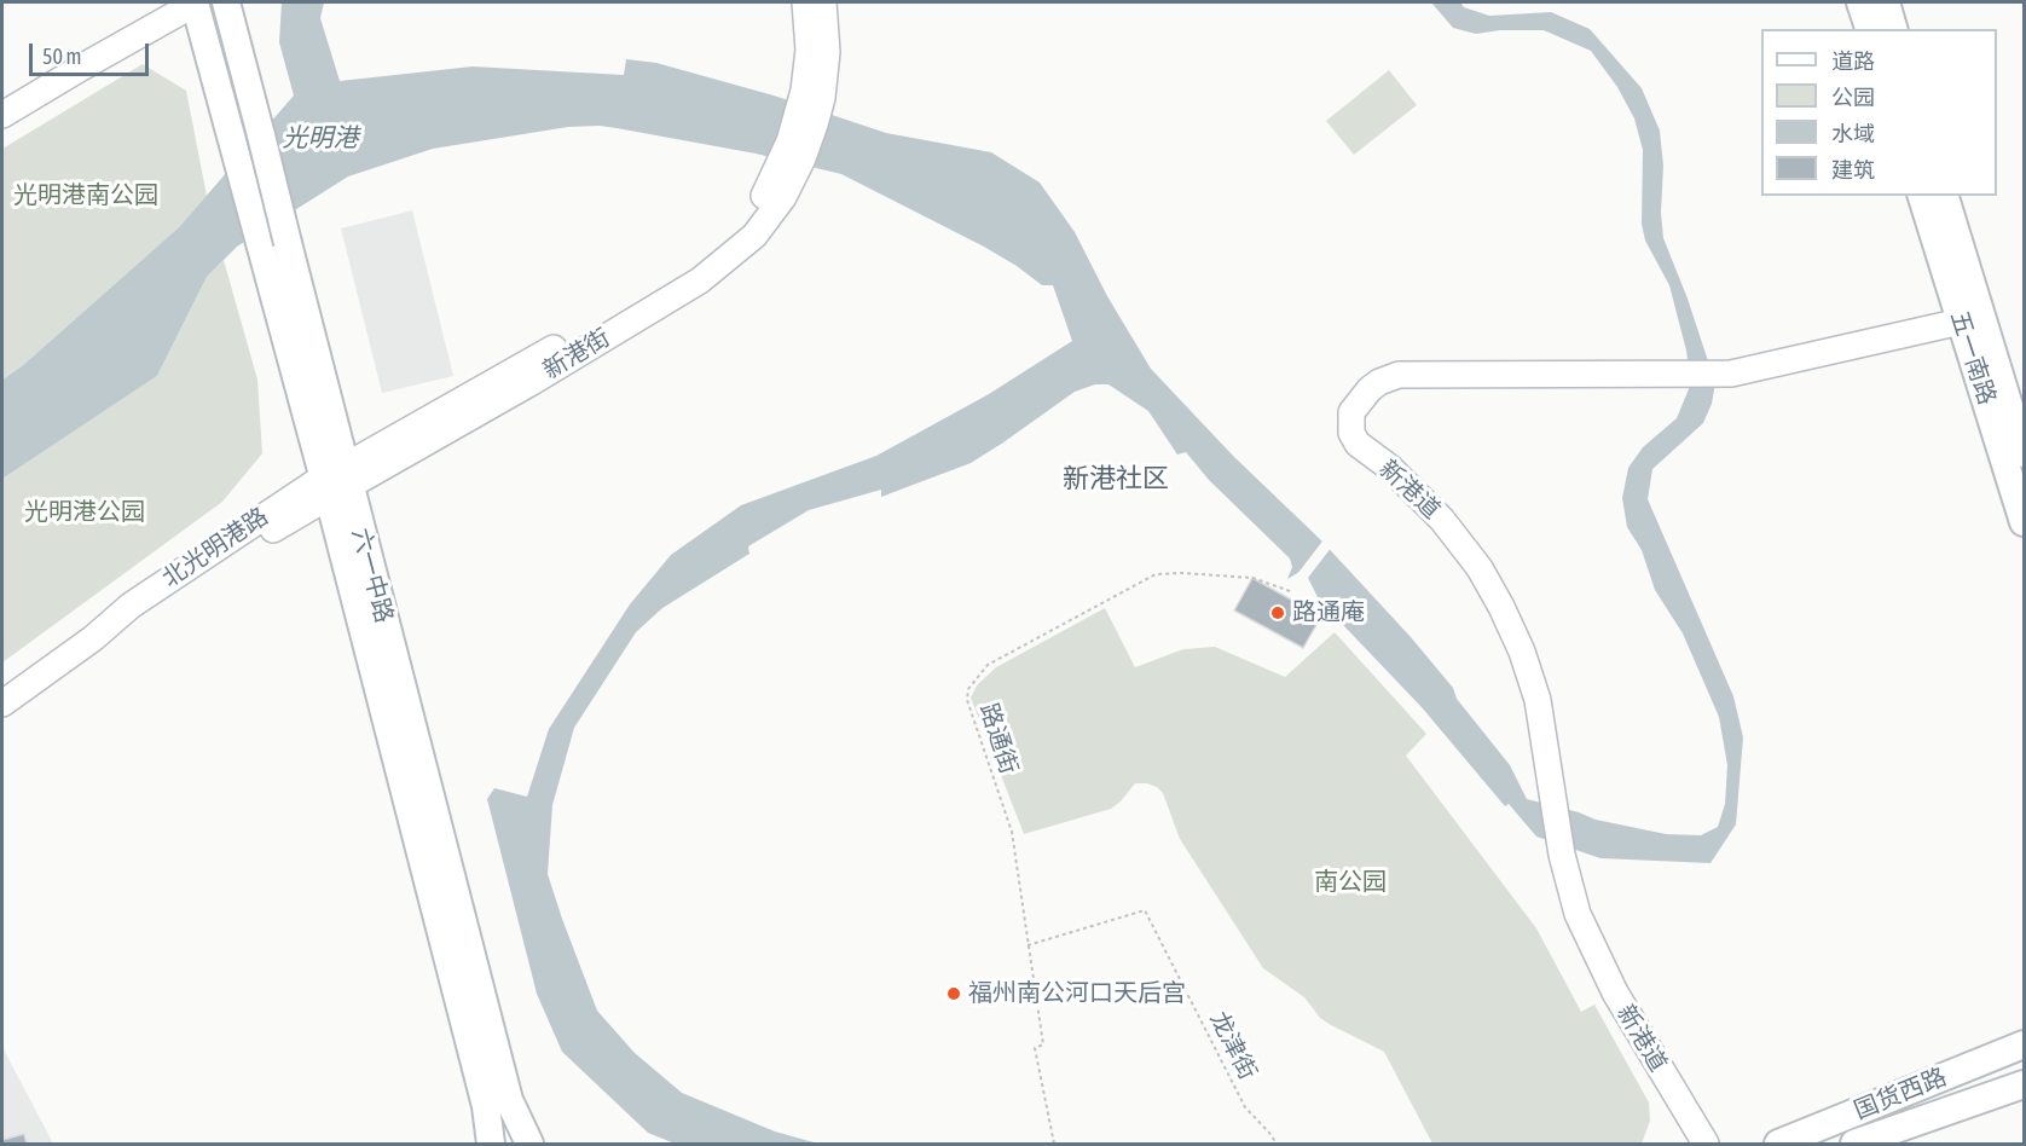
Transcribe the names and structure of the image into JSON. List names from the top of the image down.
{
  "streets": {
    "main road": ["五一南路", "六一中路", "国货西路"],
    "street": ["新港街", "新港道", "北光明港路"],
    "path": ["路通街", "龙津街"]
  },
  "crossings": [
    ["新港街", "北光明港路"],
    ["新港街", "六一中路"],
    ["五一南路", "新港道"],
    ["北光明港路", "六一中路"],
    ["路通街", "龙津街"]
  ],
  "districts": ["新港社区"],
  "water": ["光明港"],
  "parks": ["光明港南公园", "光明港公园", "南公园"],
  "places": ["路通庵", "福州南公河口天后宫"],
  "legend": [
    "道路",
    "公园",
    "水域",
    "建筑"
  ],
  "scale_bar": "50 m"
}
